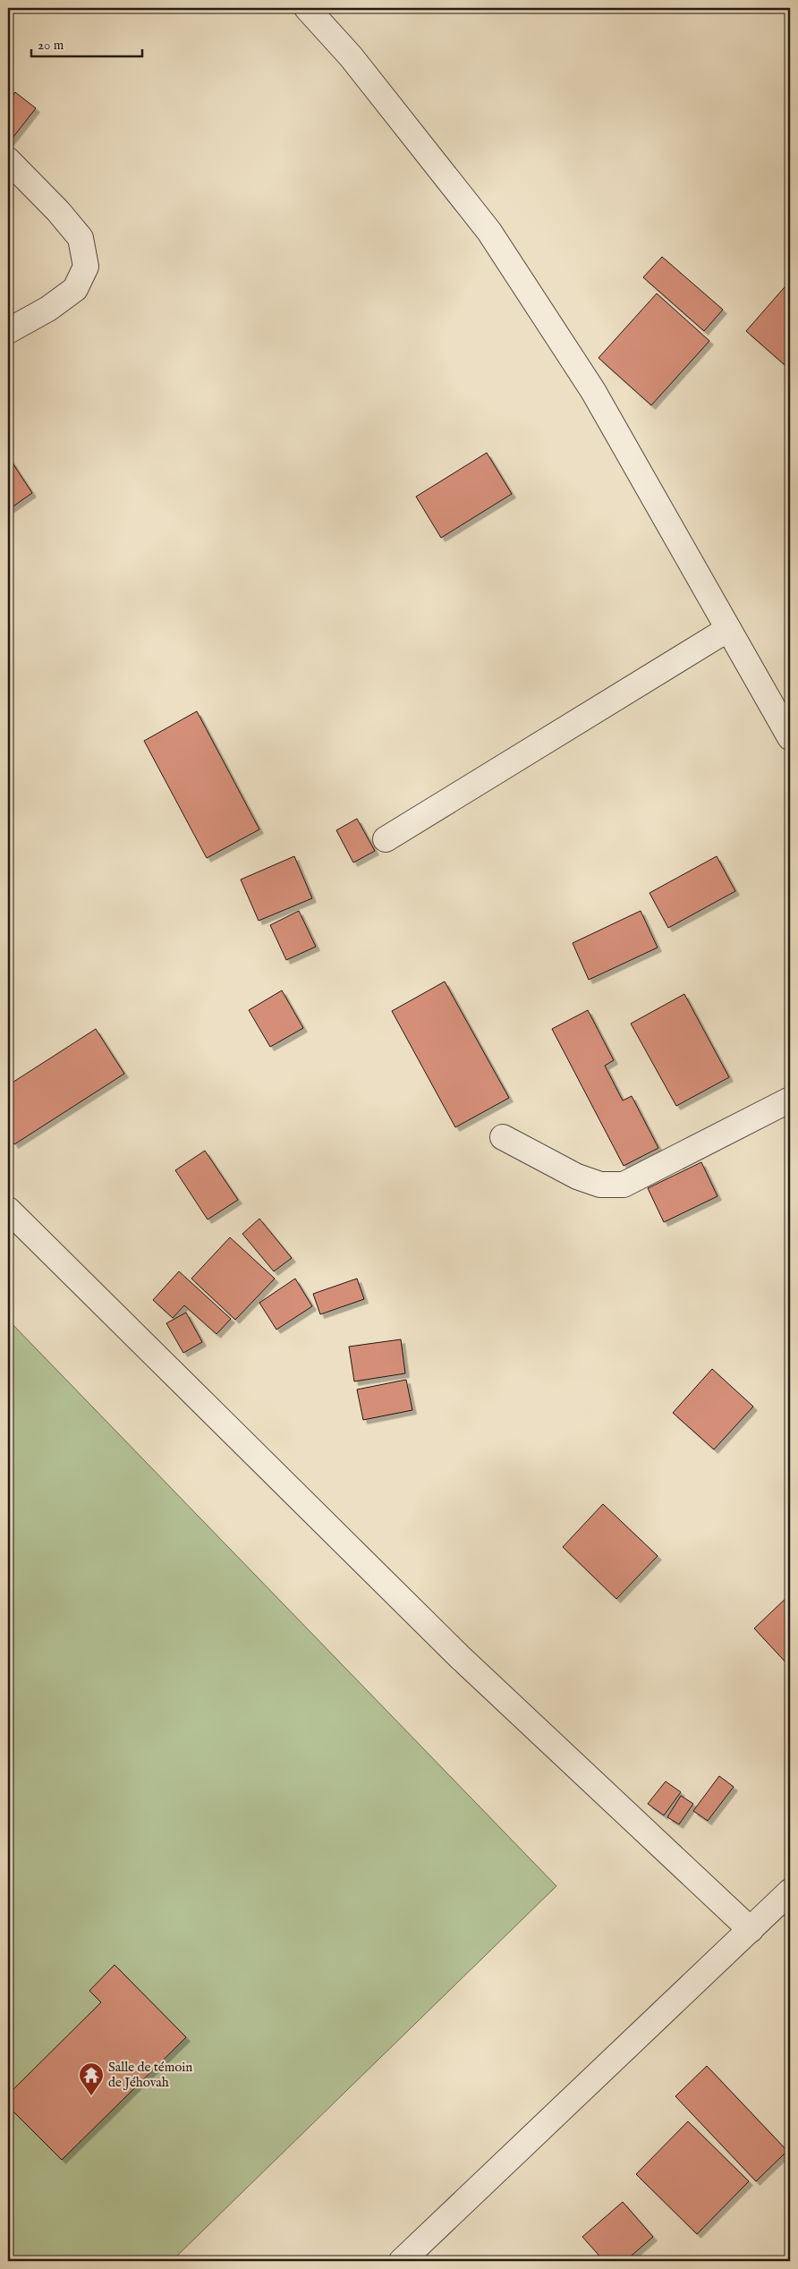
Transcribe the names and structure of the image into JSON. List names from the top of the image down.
{
  "places": {
    "temple": ["Salle de témoin de Jéhovah"]
  },
  "scale_bar": "20 m"
}
